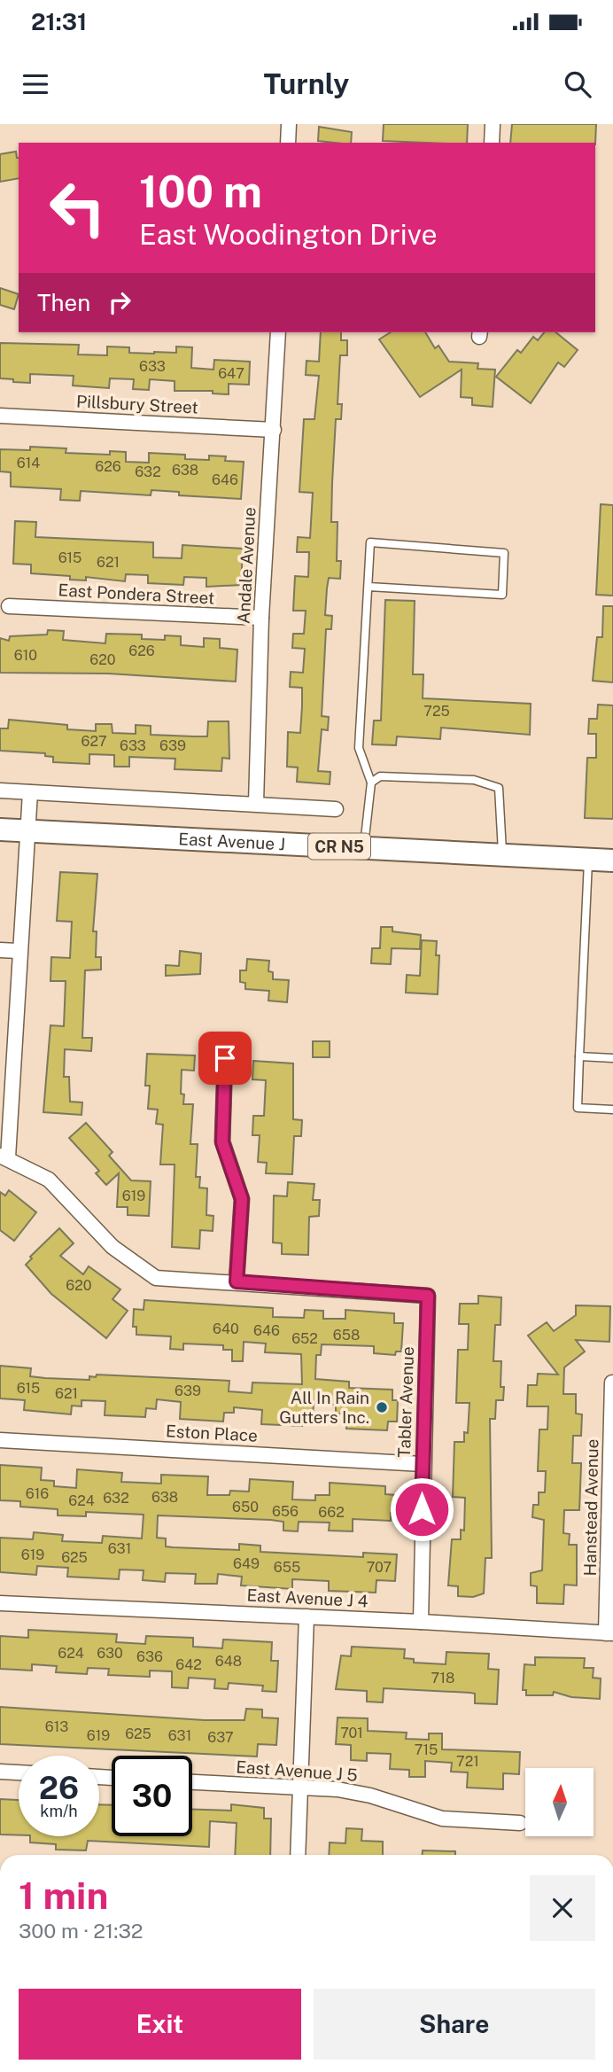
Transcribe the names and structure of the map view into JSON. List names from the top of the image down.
{
  "streets": {
    "main road": ["East Avenue J", "CR N5"],
    "street": [
      "Pillsbury Street",
      "Andale Avenue",
      "East Pondera Street",
      "Tabler Avenue",
      "Eston Place",
      "Hanstead Avenue",
      "East Avenue J 4",
      "East Avenue J 5"
    ]
  },
  "crossings": [
    ["Pillsbury Street", "Andale Avenue"],
    ["Andale Avenue", "East Pondera Street"],
    ["Tabler Avenue", "Eston Place"],
    ["Tabler Avenue", "East Avenue J 4"],
    ["Hanstead Avenue", "East Avenue J 4"]
  ],
  "places": ["All In Rain Gutters Inc."],
  "house_numbers": [
    "633",
    "647",
    "614",
    "626",
    "638",
    "632",
    "646",
    "615",
    "621",
    "626",
    "610",
    "620",
    "725",
    "627",
    "633",
    "639",
    "619",
    "620",
    "640",
    "646",
    "658",
    "652",
    "615",
    "639",
    "621",
    "616",
    "638",
    "632",
    "624",
    "650",
    "656",
    "662",
    "631",
    "619",
    "625",
    "649",
    "655",
    "707",
    "624",
    "630",
    "636",
    "648",
    "642",
    "718",
    "613",
    "701",
    "625",
    "619",
    "631",
    "637",
    "715",
    "721"
  ],
  "north": "top",
  "page": {
    "status": "21:31",
    "header": "Turnly",
    "turn": ["100 m", "East Woodington Drive"],
    "then": "Then",
    "speed": "26 km/h",
    "limit": "30",
    "heading": ["1 min", "300 m · 21:32"],
    "buttons": ["Exit", "Share"]
  }
}
